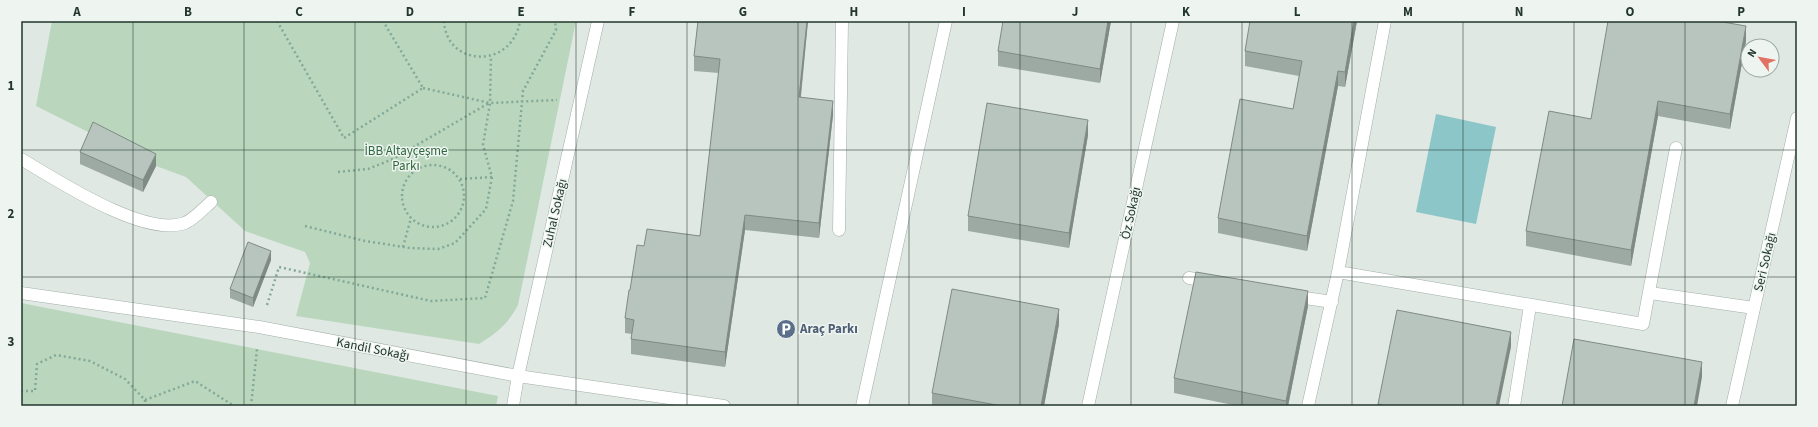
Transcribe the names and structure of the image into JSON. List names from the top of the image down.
{
  "streets": {
    "street": [
      "Zuhal Sokağı",
      "Öz Sokağı",
      "Seri Sokağı",
      "Kandil Sokağı"
    ]
  },
  "crossings": [
    ["Zuhal Sokağı", "Kandil Sokağı"]
  ],
  "parks": ["İBB Altayçeşme Parkı"],
  "places": {
    "parking": ["Araç Parkı"]
  },
  "north": "top left",
  "grid": {
    "columns": [
      "A",
      "B",
      "C",
      "D",
      "E",
      "F",
      "G",
      "H",
      "I",
      "J",
      "K",
      "L",
      "M",
      "N",
      "O",
      "P"
    ],
    "rows": ["1", "2", "3"]
  }
}
